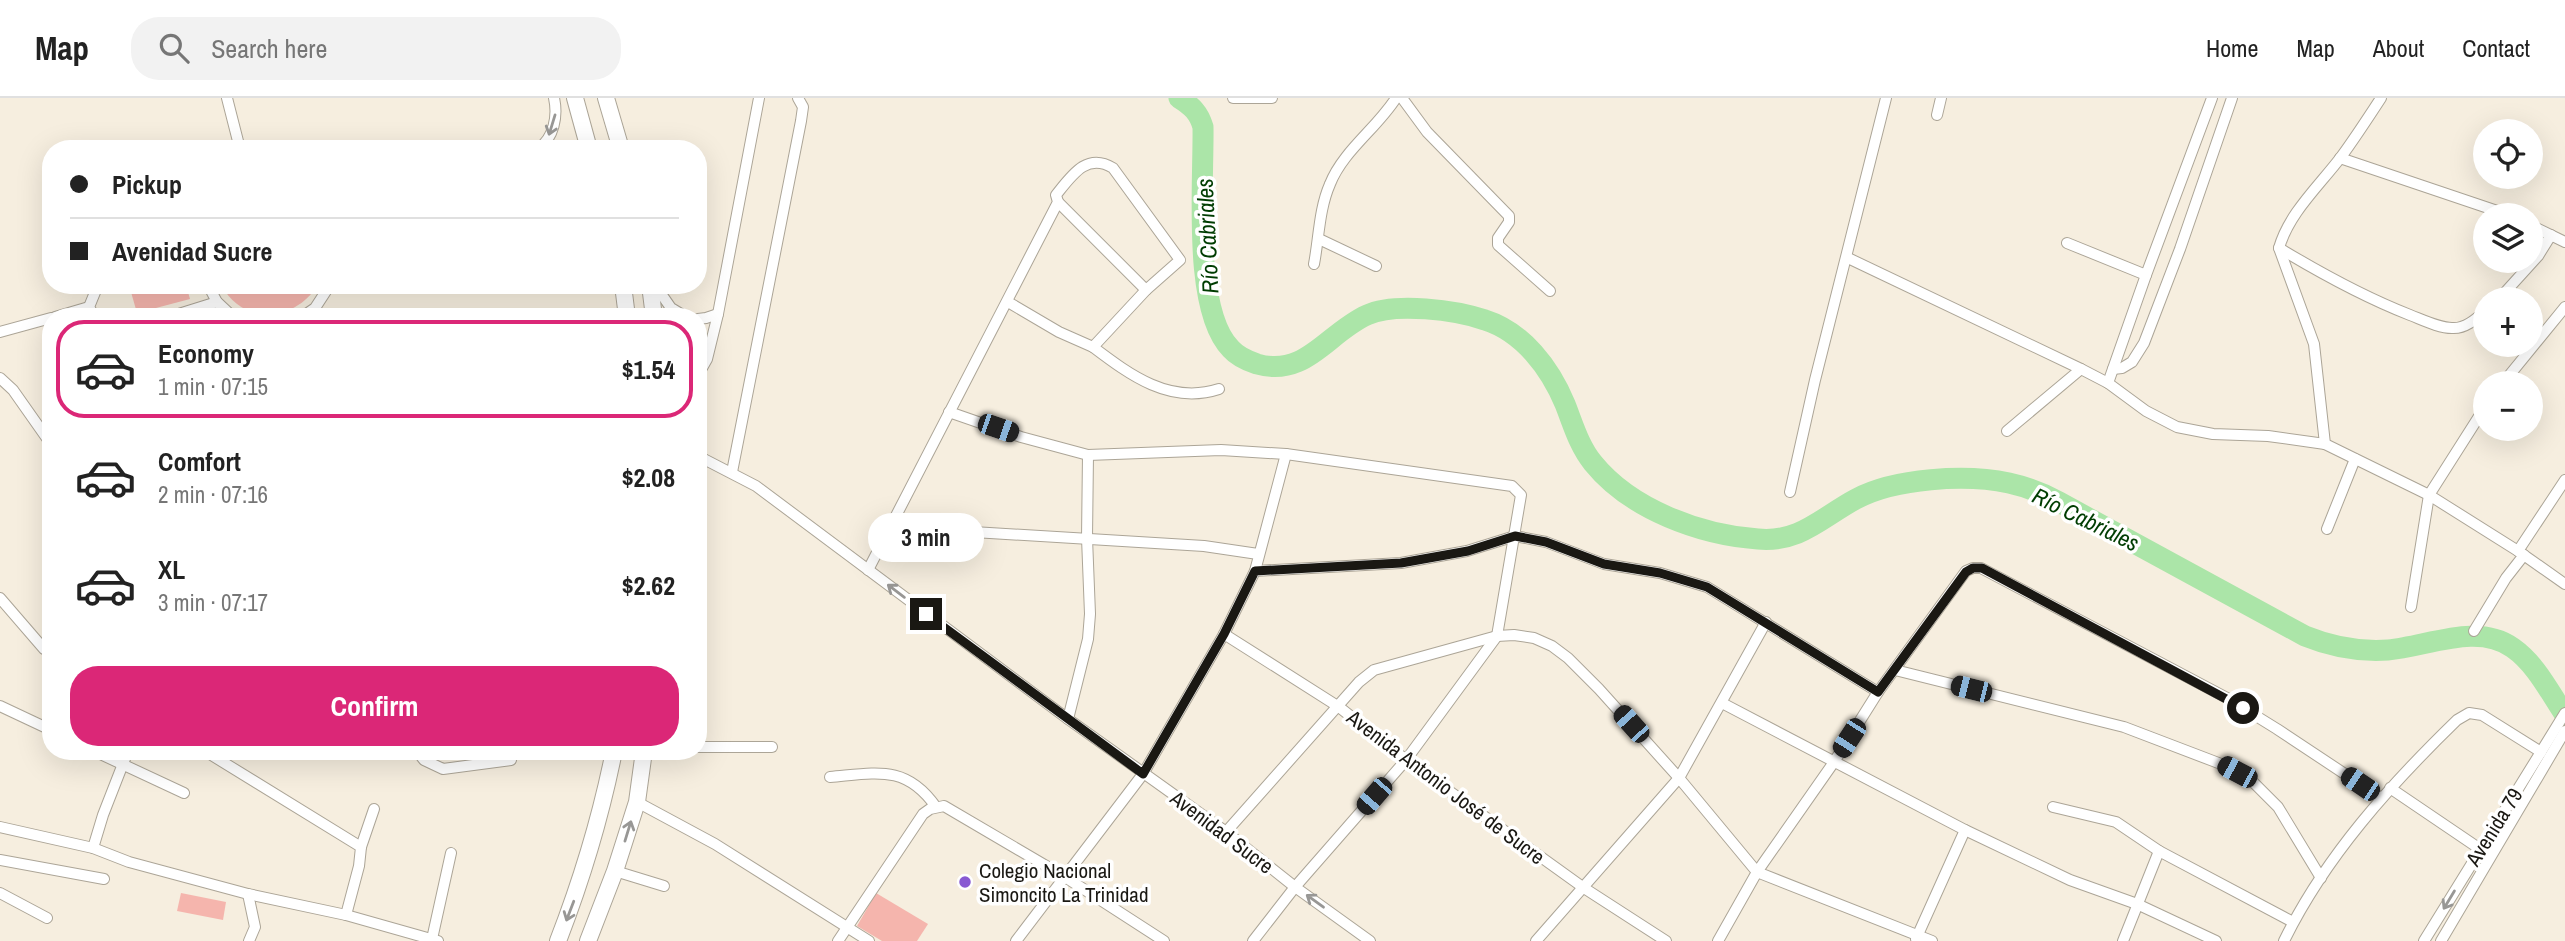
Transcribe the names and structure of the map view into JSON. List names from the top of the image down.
{
  "streets": {
    "street": ["Avenida Antonio José de Sucre", "Avenida 79", "Avenidad Sucre"]
  },
  "one_way": ["Avenidad Sucre"],
  "water": ["Río Cabriales"],
  "places": ["Colegio Nacional Simoncito La Trinidad"],
  "page": {
    "header": "Map",
    "search": "Search here",
    "nav": [
      "Home",
      "Map",
      "About",
      "Contact"
    ],
    "map_buttons": ["+", "−"],
    "banner": ["Pickup", "Avenidad Sucre"],
    "list": [
      {
        "name": "Economy",
        "note": "1 min · 07:15",
        "value": "$1.54"
      },
      {
        "name": "Comfort",
        "note": "2 min · 07:16",
        "value": "$2.08"
      },
      {
        "name": "XL",
        "note": "3 min · 07:17",
        "value": "$2.62"
      }
    ],
    "bubble": "3 min",
    "buttons": "Confirm"
  }
}
